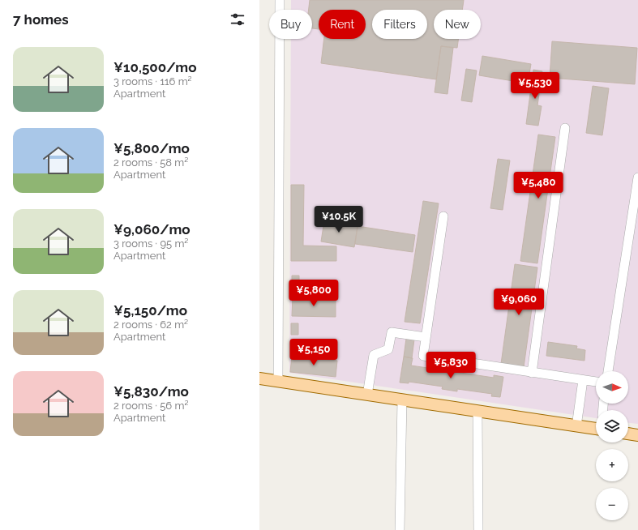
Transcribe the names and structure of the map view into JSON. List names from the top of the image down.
{
  "north": "right",
  "page": {
    "heading": "7 homes",
    "chip": [
      "Buy",
      "Rent",
      "Filters",
      "New"
    ],
    "list": [
      {
        "name": "¥10,500/mo",
        "note": "3 rooms · 116 m² · Apartment"
      },
      {
        "name": "¥5,800/mo",
        "note": "2 rooms · 58 m² · Apartment"
      },
      {
        "name": "¥9,060/mo",
        "note": "3 rooms · 95 m² · Apartment"
      },
      {
        "name": "¥5,150/mo",
        "note": "2 rooms · 62 m² · Apartment"
      },
      {
        "name": "¥5,830/mo",
        "note": "2 rooms · 56 m² · Apartment"
      }
    ],
    "price": [
      "¥5,530",
      "¥5,480",
      "¥10.5K",
      "¥5,800",
      "¥9,060",
      "¥5,150",
      "¥5,830"
    ],
    "map_buttons": ["+", "−"]
  }
}
